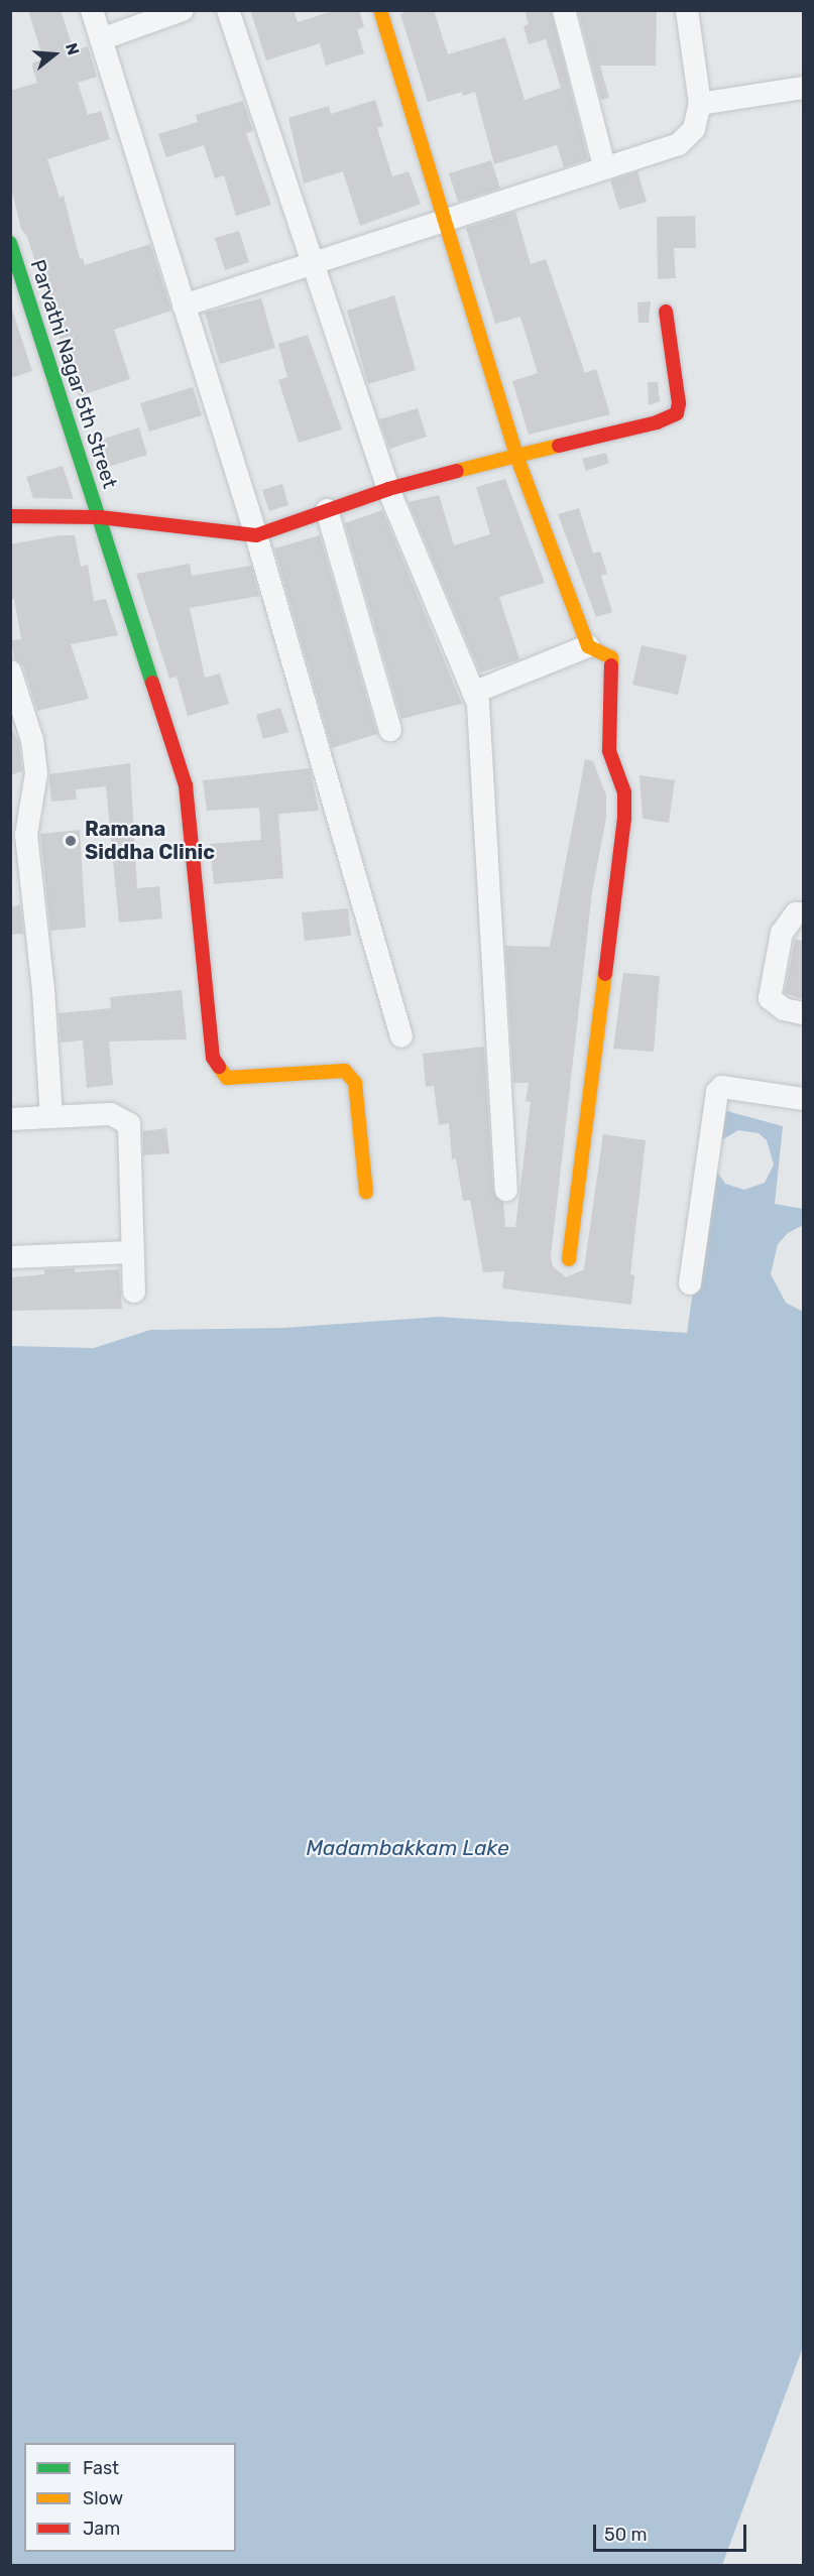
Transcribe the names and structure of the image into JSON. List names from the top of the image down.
{
  "streets": {
    "street": ["Parvathi Nagar 5th Street"]
  },
  "water": ["Madambakkam Lake"],
  "places": ["Ramana Siddha Clinic"],
  "legend": ["Fast", "Slow", "Jam"],
  "scale_bar": "50 m",
  "north": "right"
}
